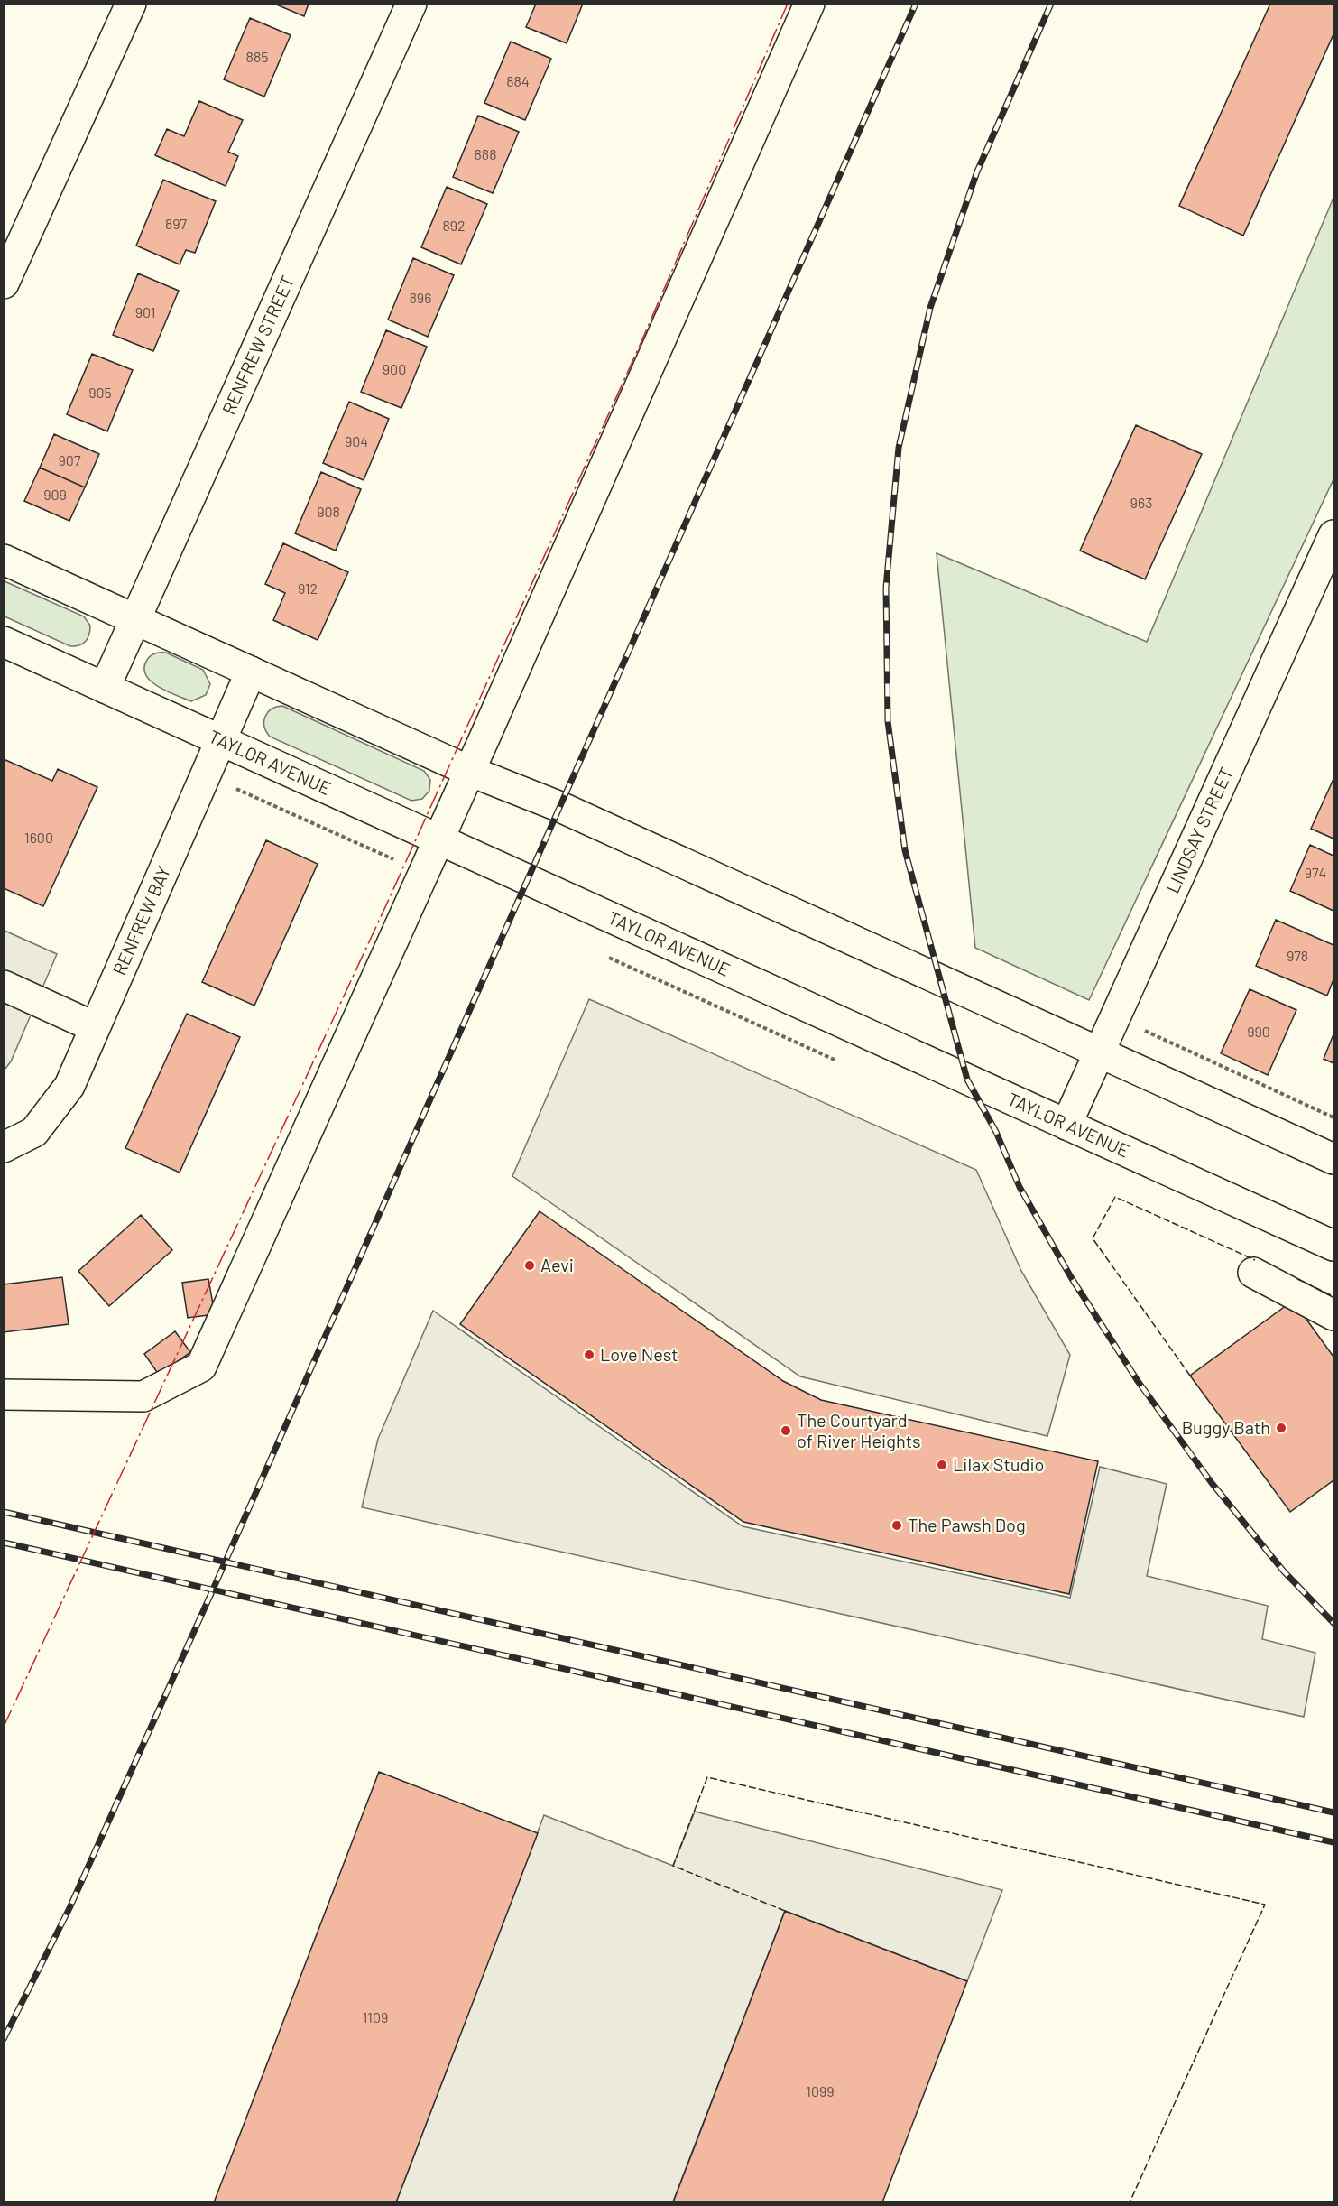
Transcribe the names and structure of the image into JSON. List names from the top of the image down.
{
  "streets": {
    "main road": [
      "RENFREW STREET",
      "TAYLOR AVENUE",
      "LINDSAY STREET",
      "RENFREW BAY"
    ]
  },
  "crossings": [
    ["RENFREW STREET", "TAYLOR AVENUE"],
    ["TAYLOR AVENUE", "LINDSAY STREET"],
    ["TAYLOR AVENUE", "RENFREW BAY"]
  ],
  "places": [
    "Aevi",
    "Love Nest",
    "Buggy Bath",
    "The Courtyard of River Heights",
    "Lilax Studio",
    "The Pawsh Dog"
  ],
  "house_numbers": [
    "885",
    "884",
    "888",
    "897",
    "892",
    "896",
    "901",
    "900",
    "905",
    "904",
    "907",
    "909",
    "963",
    "908",
    "912",
    "1600",
    "974",
    "978",
    "990",
    "1109",
    "1099"
  ]
}
